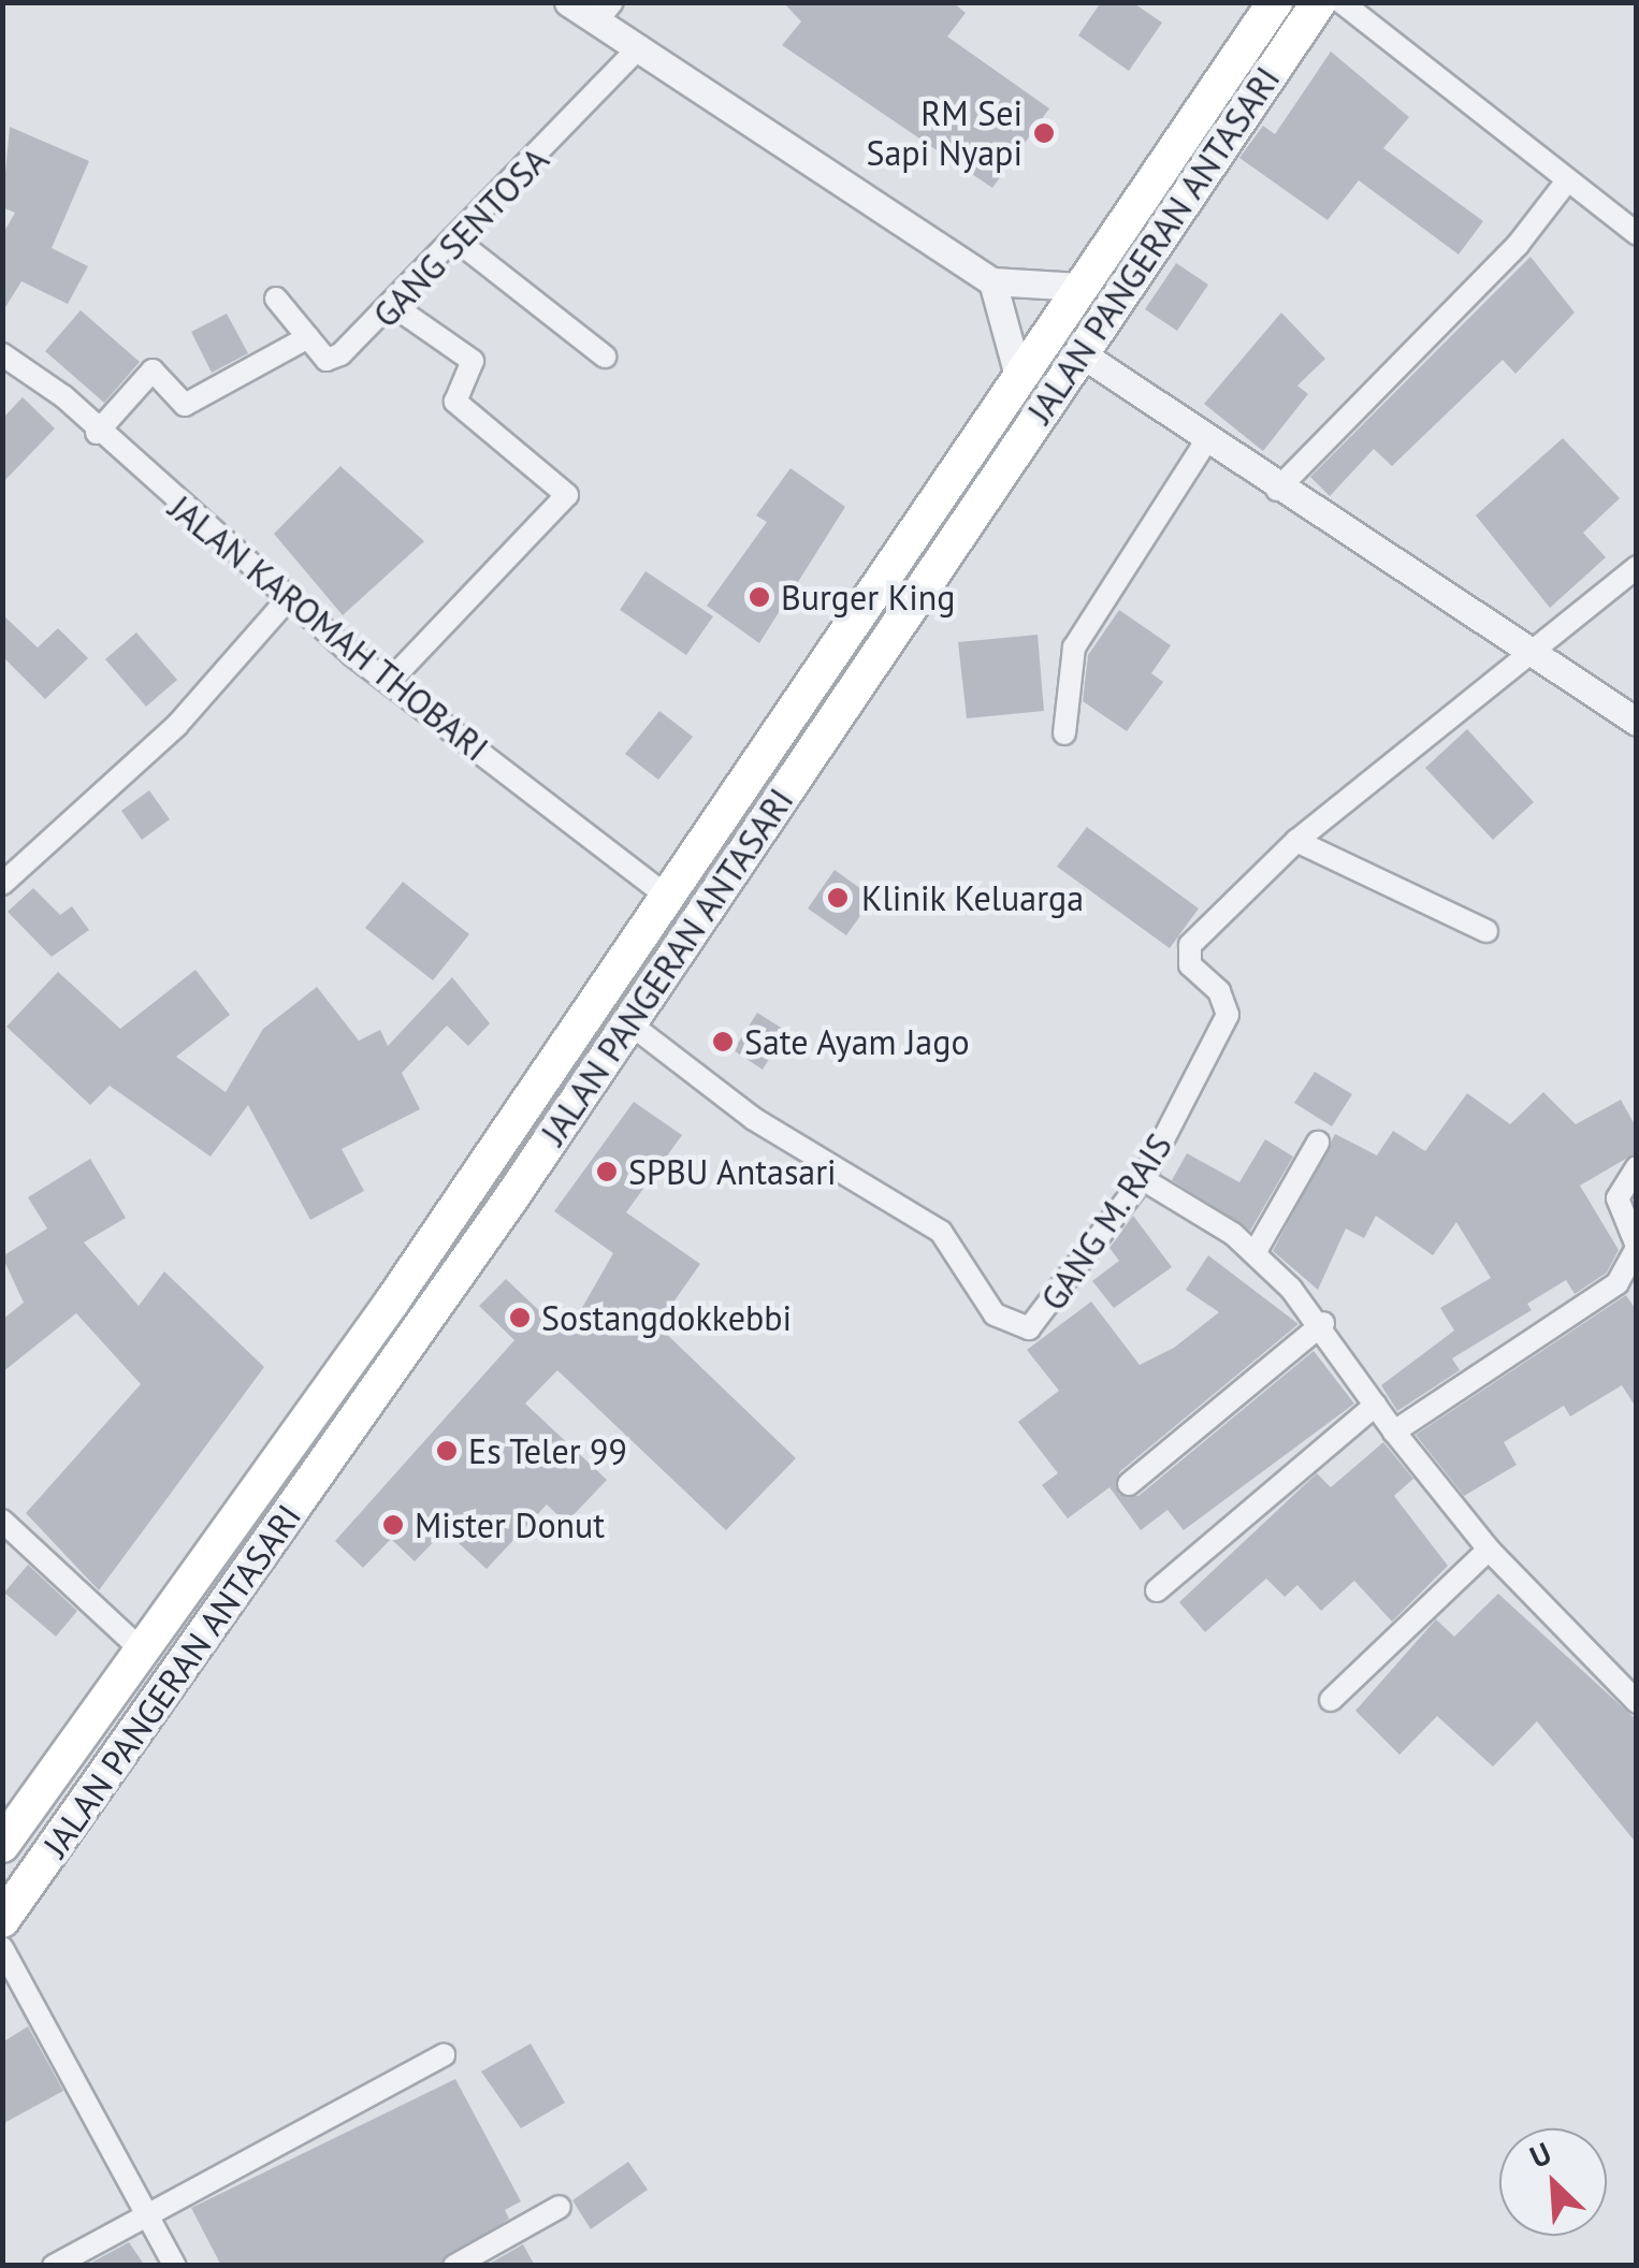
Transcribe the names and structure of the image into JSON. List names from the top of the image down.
{
  "streets": {
    "main road": ["JALAN PANGERAN ANTASARI"],
    "street": ["GANG SENTOSA", "JALAN KAROMAH THOBARI", "GANG M. RAIS"]
  },
  "crossings": [
    ["JALAN PANGERAN ANTASARI", "JALAN KAROMAH THOBARI"],
    ["JALAN PANGERAN ANTASARI", "GANG M. RAIS"]
  ],
  "places": [
    "RM Sei Sapi Nyapi",
    "Burger King",
    "Klinik Keluarga",
    "Sate Ayam Jago",
    "SPBU Antasari",
    "Sostangdokkebbi",
    "Es Teler 99",
    "Mister Donut"
  ],
  "north": "top left"
}
